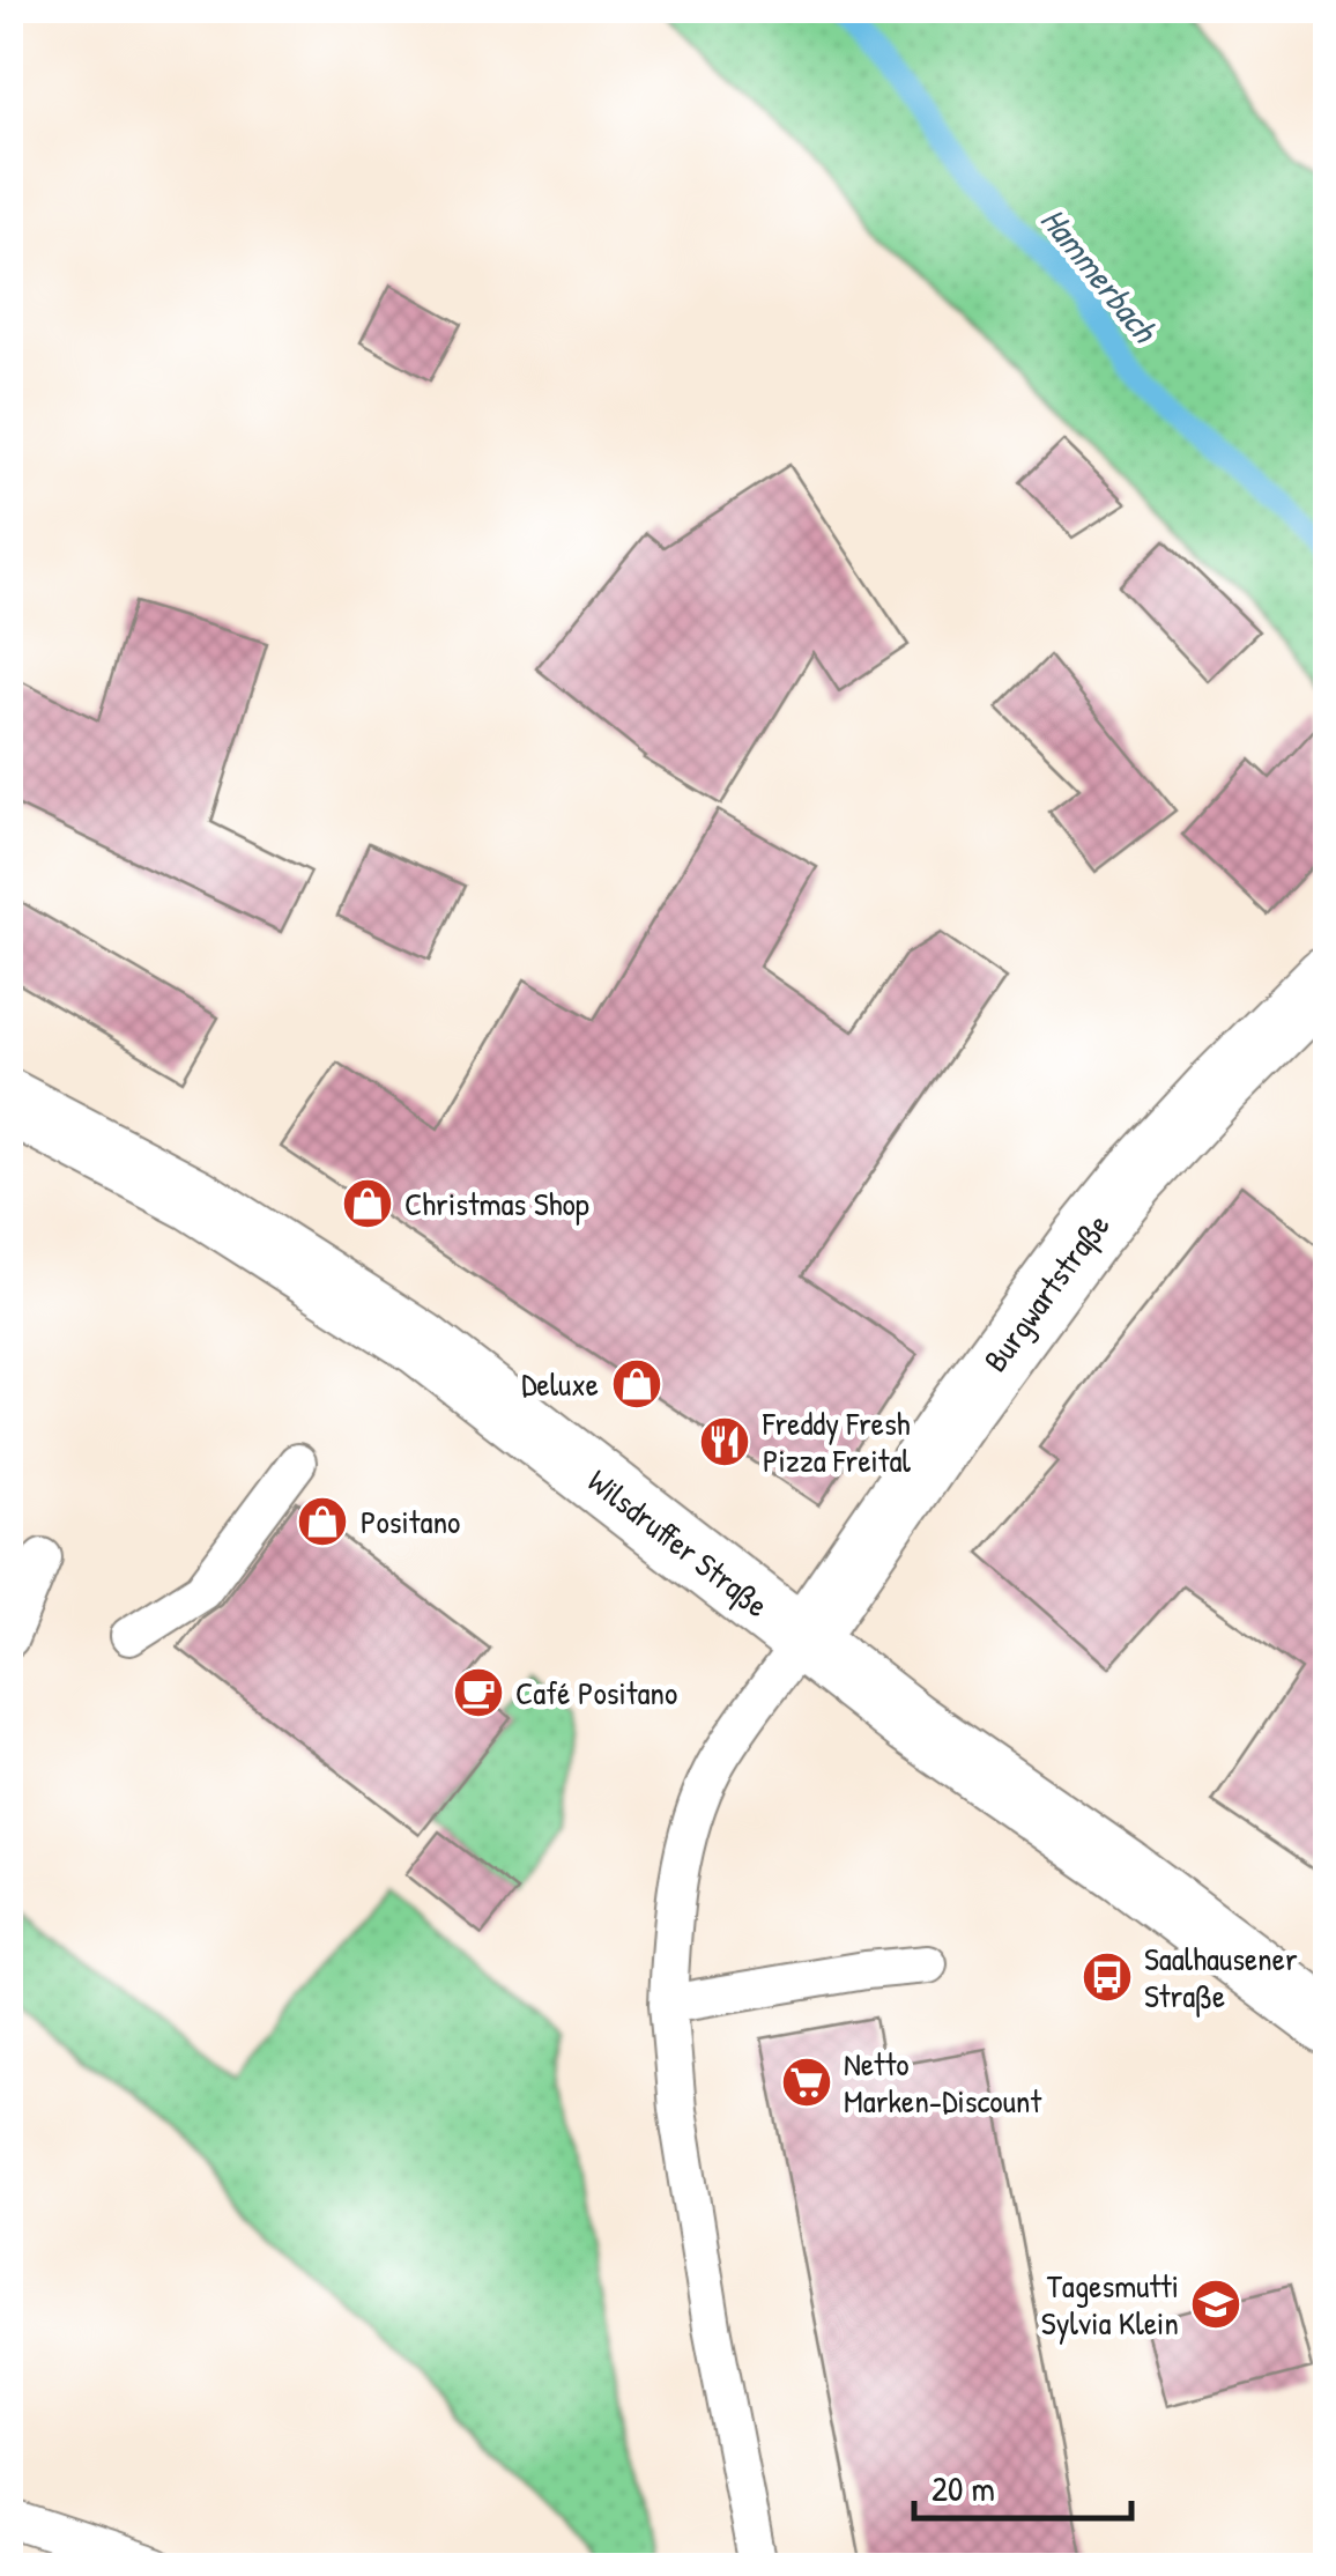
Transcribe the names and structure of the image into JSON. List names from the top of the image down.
{
  "streets": {
    "main road": ["Burgwartstraße", "Wilsdruffer Straße"]
  },
  "crossings": [
    ["Burgwartstraße", "Wilsdruffer Straße"]
  ],
  "water": ["Hammerbach"],
  "places": {
    "shop": ["Christmas Shop", "Deluxe", "Positano"],
    "restaurant": ["Freddy Fresh Pizza Freital"],
    "cafe": ["Café Positano"],
    "bus stop": ["Saalhausener Straße"],
    "supermarket": ["Netto Marken-Discount"],
    "school or university": ["Tagesmutti Sylvia Klein"]
  },
  "scale_bar": "20 m"
}
